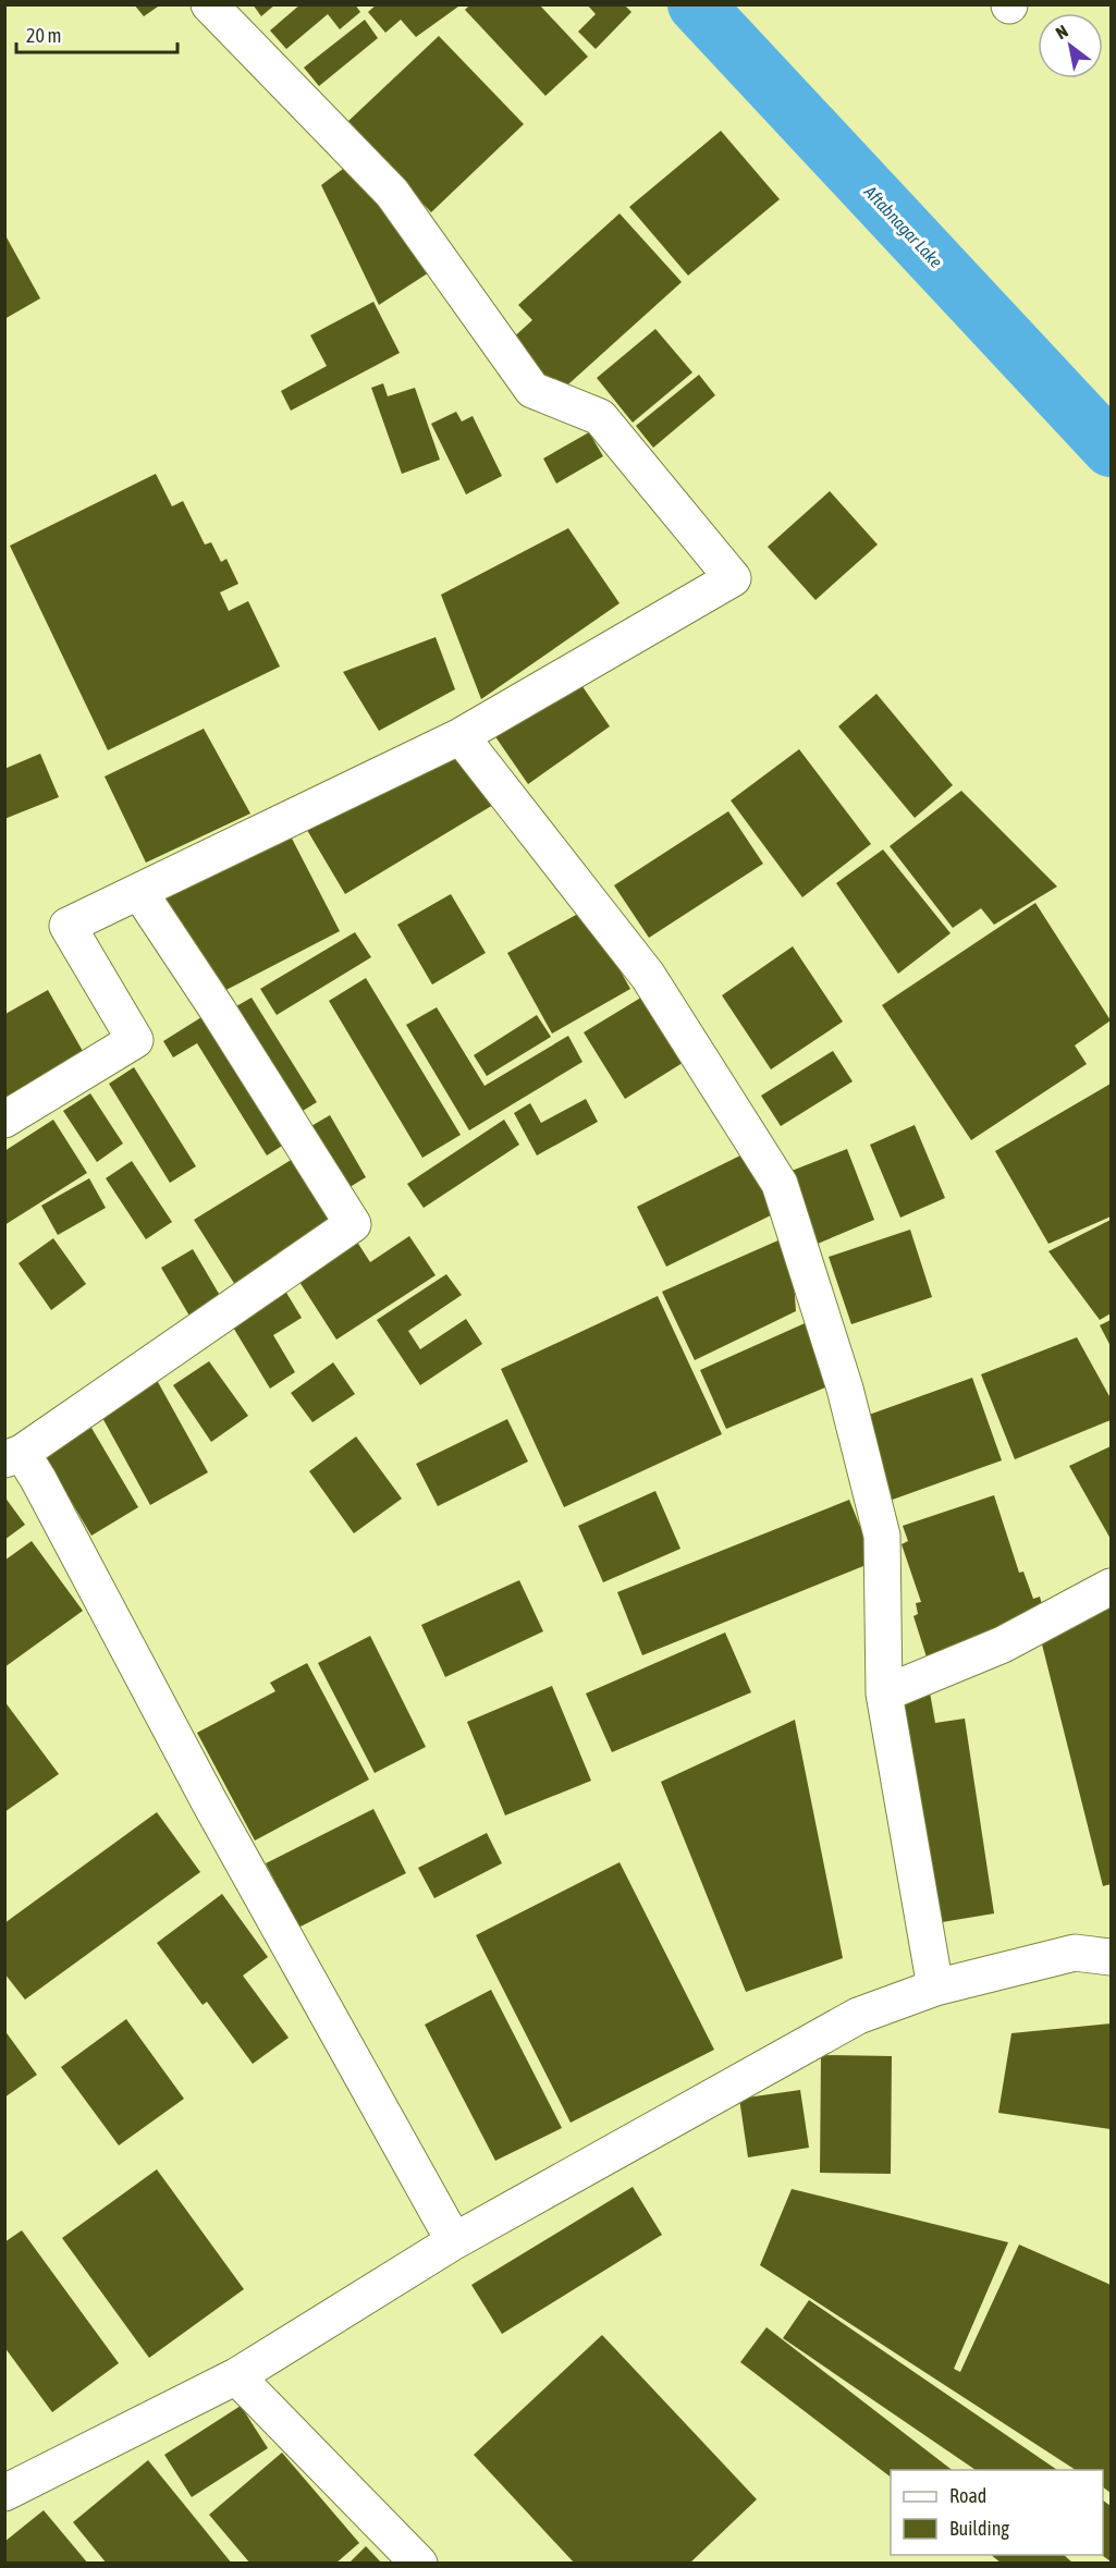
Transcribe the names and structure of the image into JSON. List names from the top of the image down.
{
  "water": ["Aftabnagar Lake"],
  "legend": ["Road", "Building"],
  "scale_bar": "20 m",
  "north": "top left"
}
